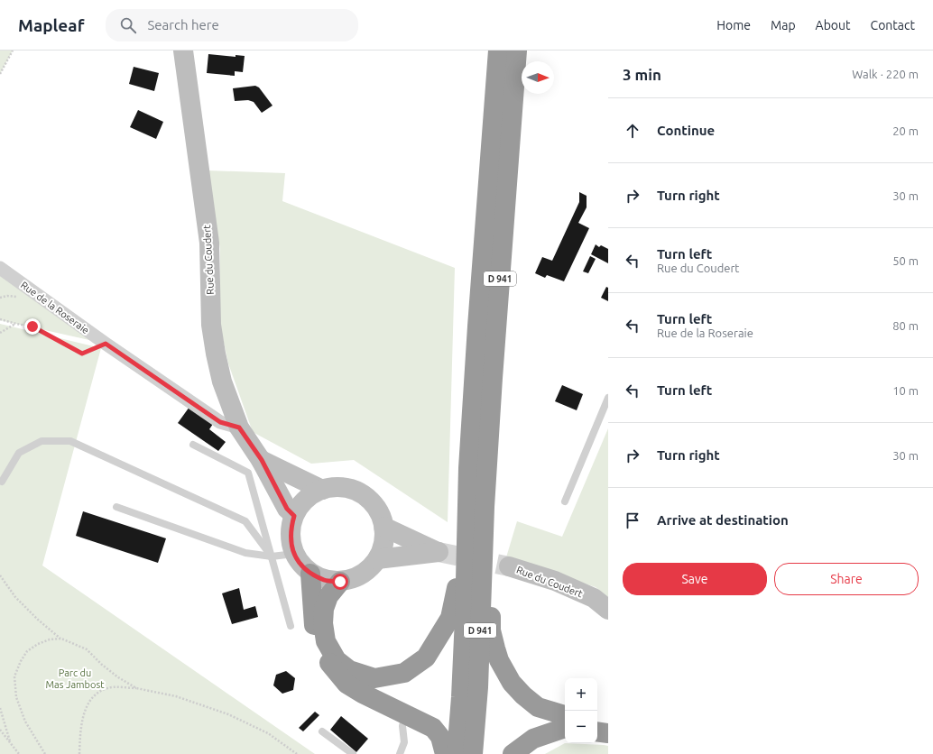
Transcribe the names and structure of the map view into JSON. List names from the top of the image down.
{
  "streets": {
    "highway": ["D 941"],
    "street": ["Rue du Coudert", "Rue de la Roseraie"]
  },
  "crossings": [
    ["Rue du Coudert", "Rue de la Roseraie"]
  ],
  "parks": ["Parc du Mas Jambost"],
  "north": "right",
  "page": {
    "header": "Mapleaf",
    "search": "Search here",
    "nav": [
      "Home",
      "Map",
      "About",
      "Contact"
    ],
    "heading": ["3 min", "Walk · 220 m"],
    "list": [
      ["Continue", "20 m"],
      ["Turn right", "30 m"],
      ["Turn left", "Rue du Coudert", "50 m"],
      ["Turn left", "Rue de la Roseraie", "80 m"],
      ["Turn left", "10 m"],
      ["Turn right", "30 m"],
      "Arrive at destination"
    ],
    "buttons": ["Save", "Share"],
    "map_buttons": ["+", "−"]
  }
}
